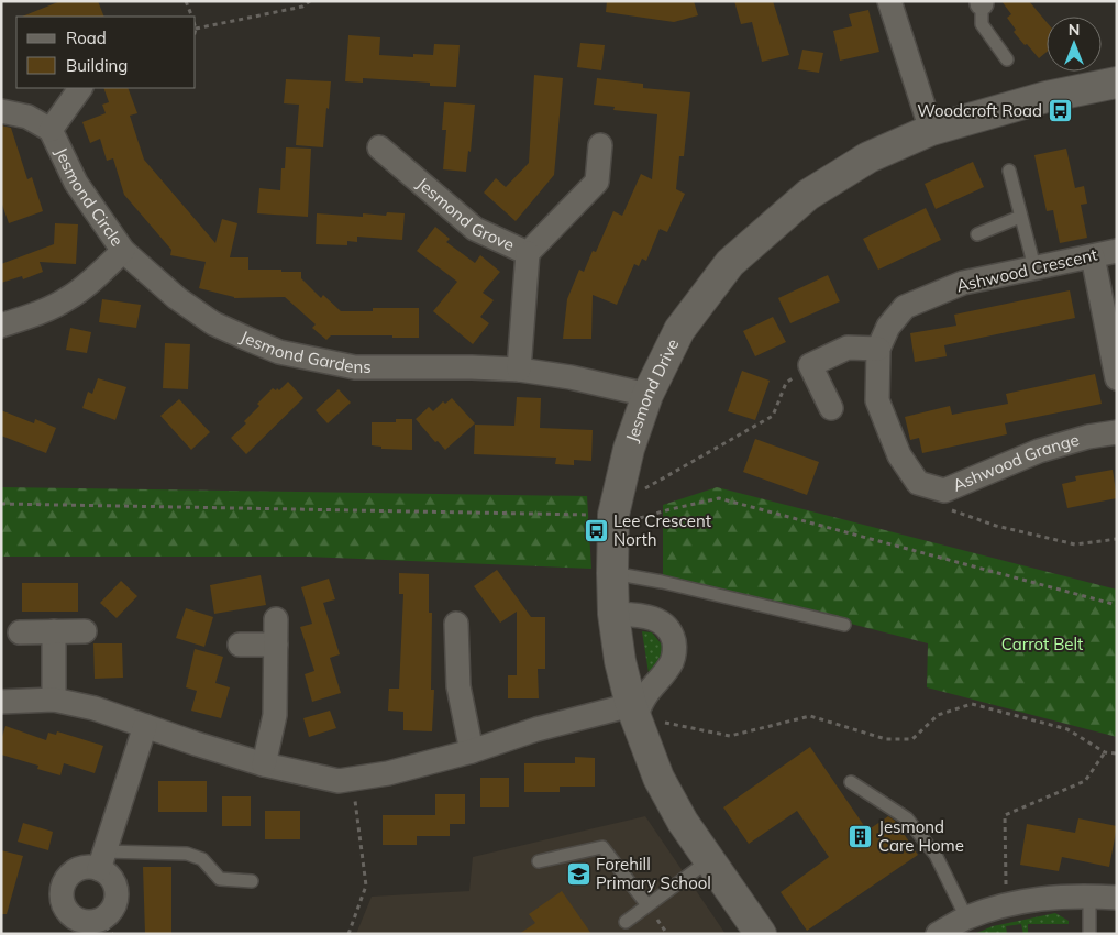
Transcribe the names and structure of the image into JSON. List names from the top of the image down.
{
  "streets": {
    "street": [
      "Jesmond Circle",
      "Jesmond Grove",
      "Ashwood Crescent",
      "Jesmond Gardens",
      "Jesmond Drive",
      "Ashwood Grange"
    ]
  },
  "crossings": [
    ["Jesmond Circle", "Jesmond Gardens"],
    ["Ashwood Crescent", "Ashwood Grange"],
    ["Jesmond Gardens", "Jesmond Drive"]
  ],
  "parks": ["Carrot Belt"],
  "places": {
    "bus stop": ["Woodcroft Road", "Lee Crescent North"],
    "building": ["Jesmond Care Home"],
    "school or university": ["Forehill Primary School"]
  },
  "legend": ["Road", "Building"],
  "north": "top"
}
